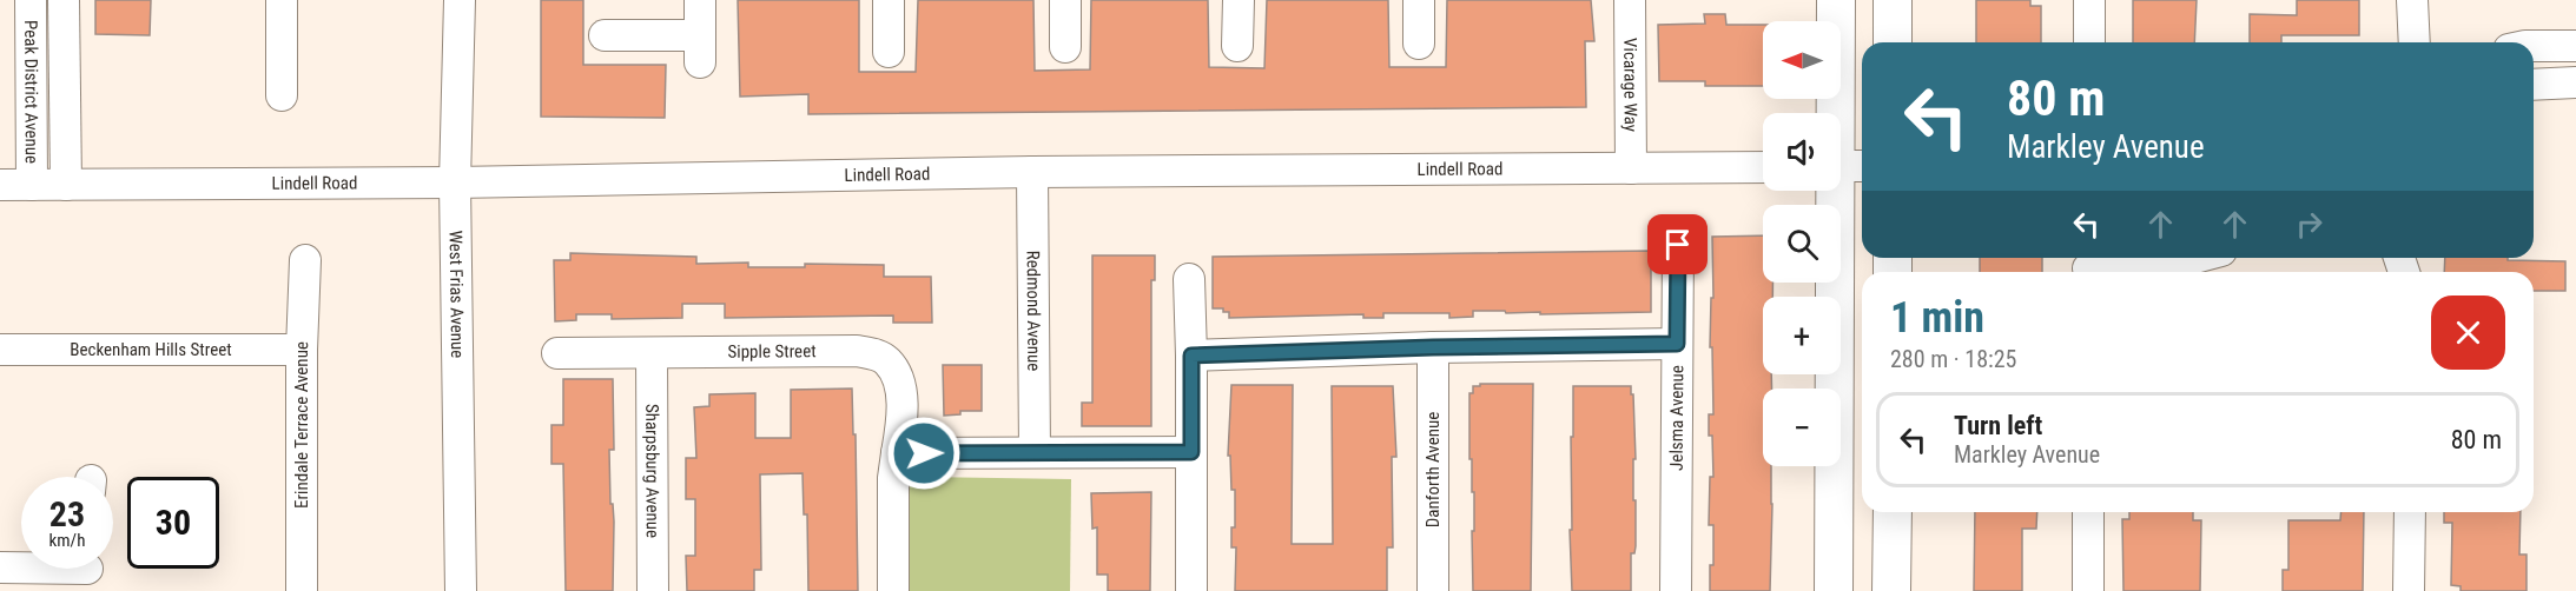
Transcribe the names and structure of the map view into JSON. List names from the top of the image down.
{
  "streets": {
    "street": [
      "Vicarage Way",
      "Peak District Avenue",
      "Lindell Road",
      "West Frias Avenue",
      "Redmond Avenue",
      "Beckenham Hills Street",
      "Sipple Street",
      "Jelsma Avenue",
      "Erindale Terrace Avenue",
      "Danforth Avenue",
      "Sharpsburg Avenue"
    ]
  },
  "crossings": [
    ["Vicarage Way", "Lindell Road"],
    ["Peak District Avenue", "Lindell Road"],
    ["Lindell Road", "West Frias Avenue"],
    ["Lindell Road", "Redmond Avenue"],
    ["Beckenham Hills Street", "Erindale Terrace Avenue"],
    ["Sipple Street", "Sharpsburg Avenue"]
  ],
  "north": "left",
  "page": {
    "map_buttons": ["+", "−"],
    "turn": ["80 m", "Markley Avenue"],
    "heading": ["1 min", "280 m · 18:25"],
    "list": [
      {
        "name": "Turn left",
        "note": "Markley Avenue",
        "value": "80 m"
      }
    ],
    "speed": "23 km/h",
    "limit": "30"
  }
}
